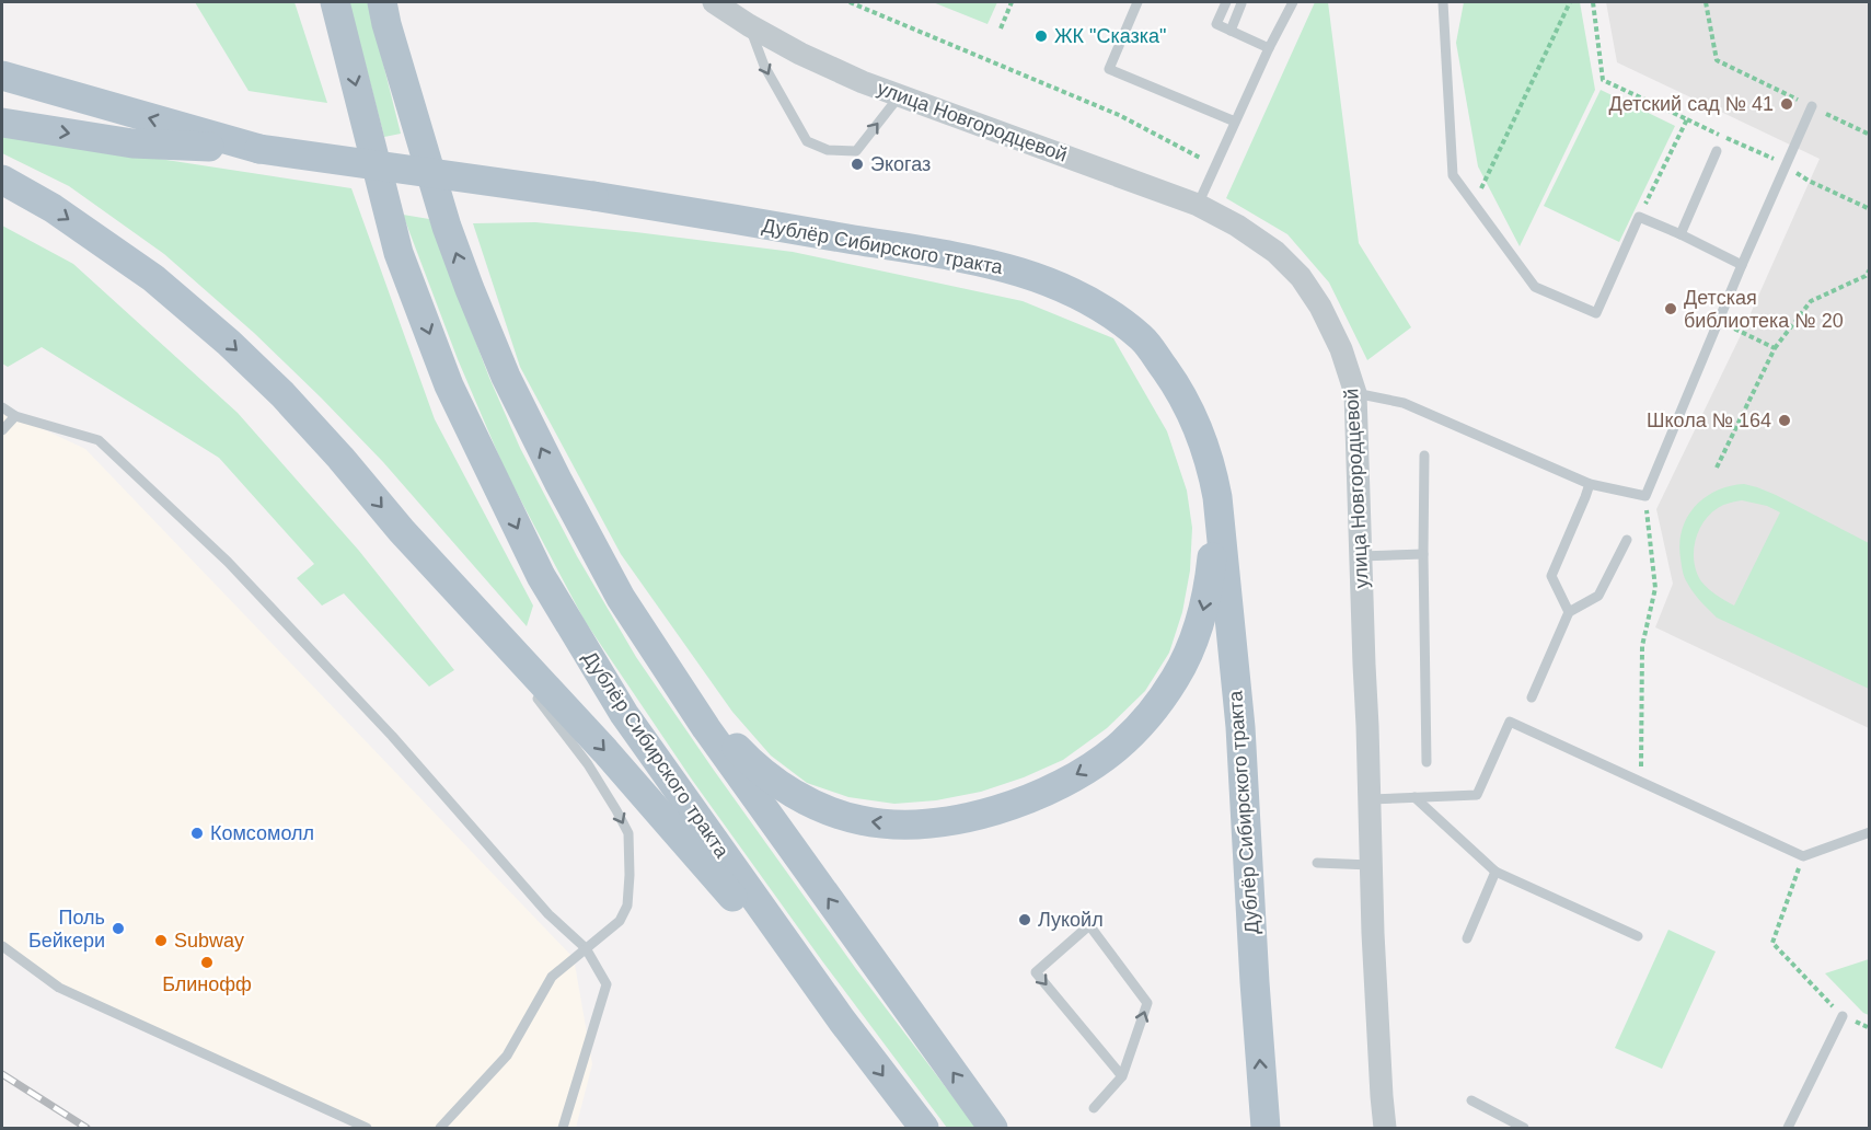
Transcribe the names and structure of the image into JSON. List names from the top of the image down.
{
  "streets": {
    "main road": ["Дублёр Сибирского тракта"],
    "street": ["улица Новгородцевой"]
  },
  "places": [
    "ЖК \"Сказка\"",
    "Детский сад № 41",
    "Экогаз",
    "Детская библиотека № 20",
    "Школа № 164",
    "Комсомолл",
    "Лукойл",
    "Поль Бейкери",
    "Subway",
    "Блинофф"
  ]
}
